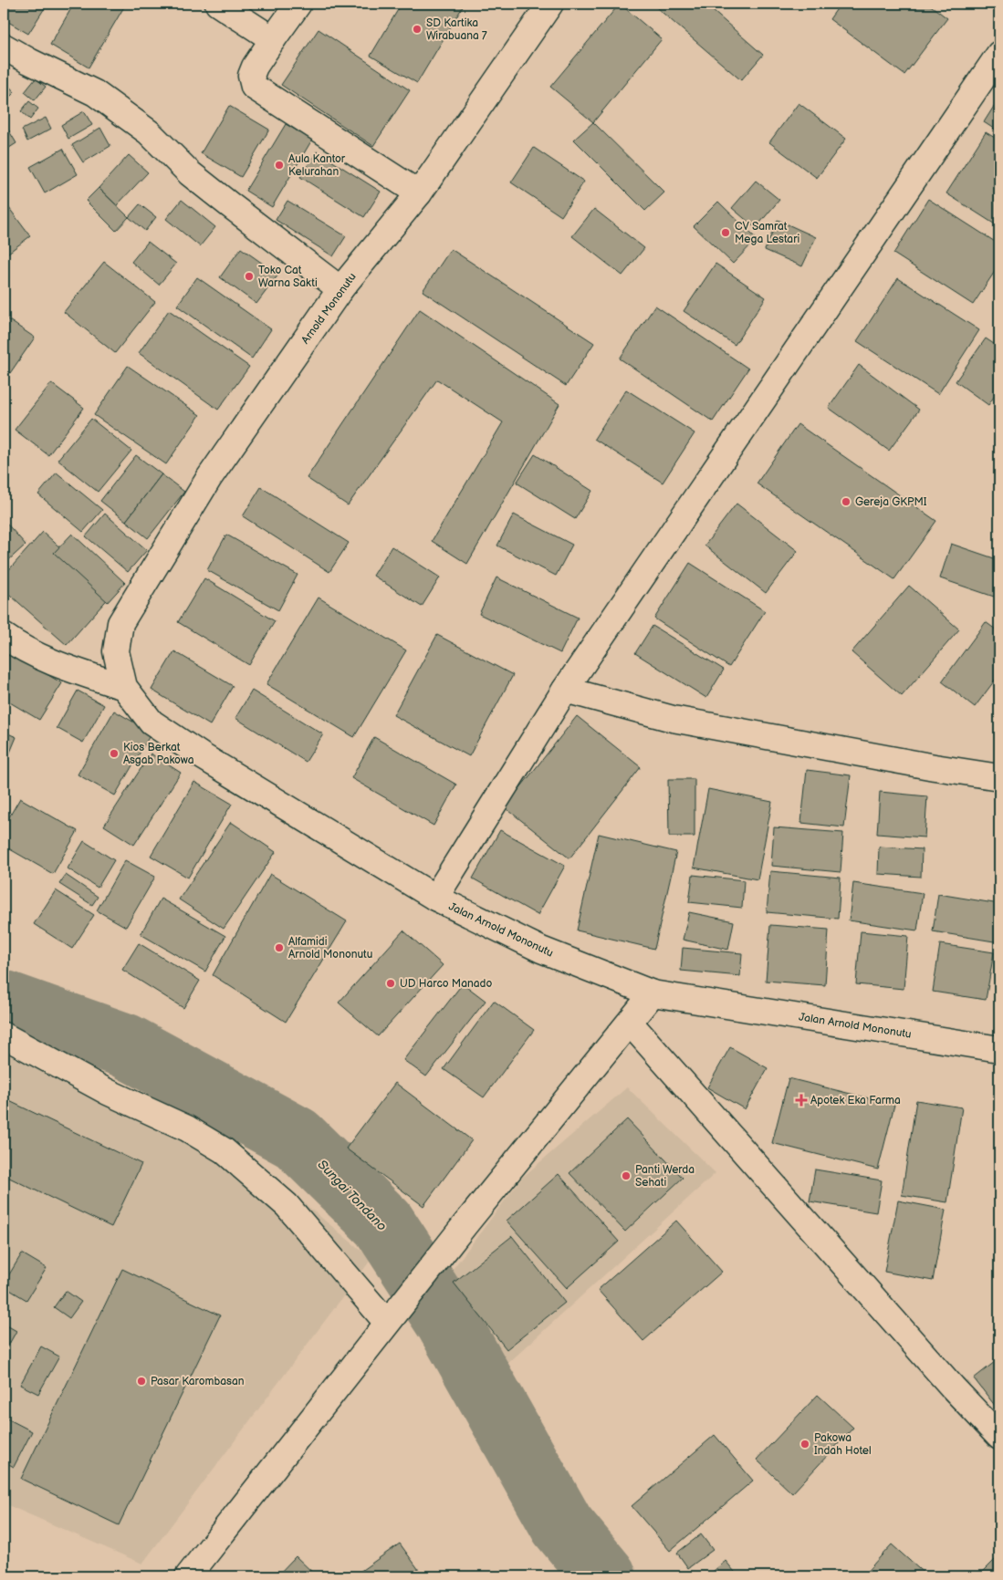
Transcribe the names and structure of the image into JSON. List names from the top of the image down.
{
  "streets": {
    "street": ["Arnold Mononutu", "Jalan Arnold Mononutu"]
  },
  "crossings": [
    ["Arnold Mononutu", "Jalan Arnold Mononutu"]
  ],
  "water": ["Sungai Tondano"],
  "places": {
    "other": [
      "SD Kartika Wirabuana 7",
      "Aula Kantor Kelurahan",
      "CV Samrat Mega Lestari",
      "Toko Cat Warna Sakti",
      "Gereja GKPMI",
      "Kios Berkat Asgab Pakowa",
      "Alfamidi Arnold Mononutu",
      "UD Harco Manado",
      "Panti Werda Sehati",
      "Pasar Karombasan",
      "Pakowa Indah Hotel"
    ],
    "health": ["Apotek Eka Farma"]
  }
}
